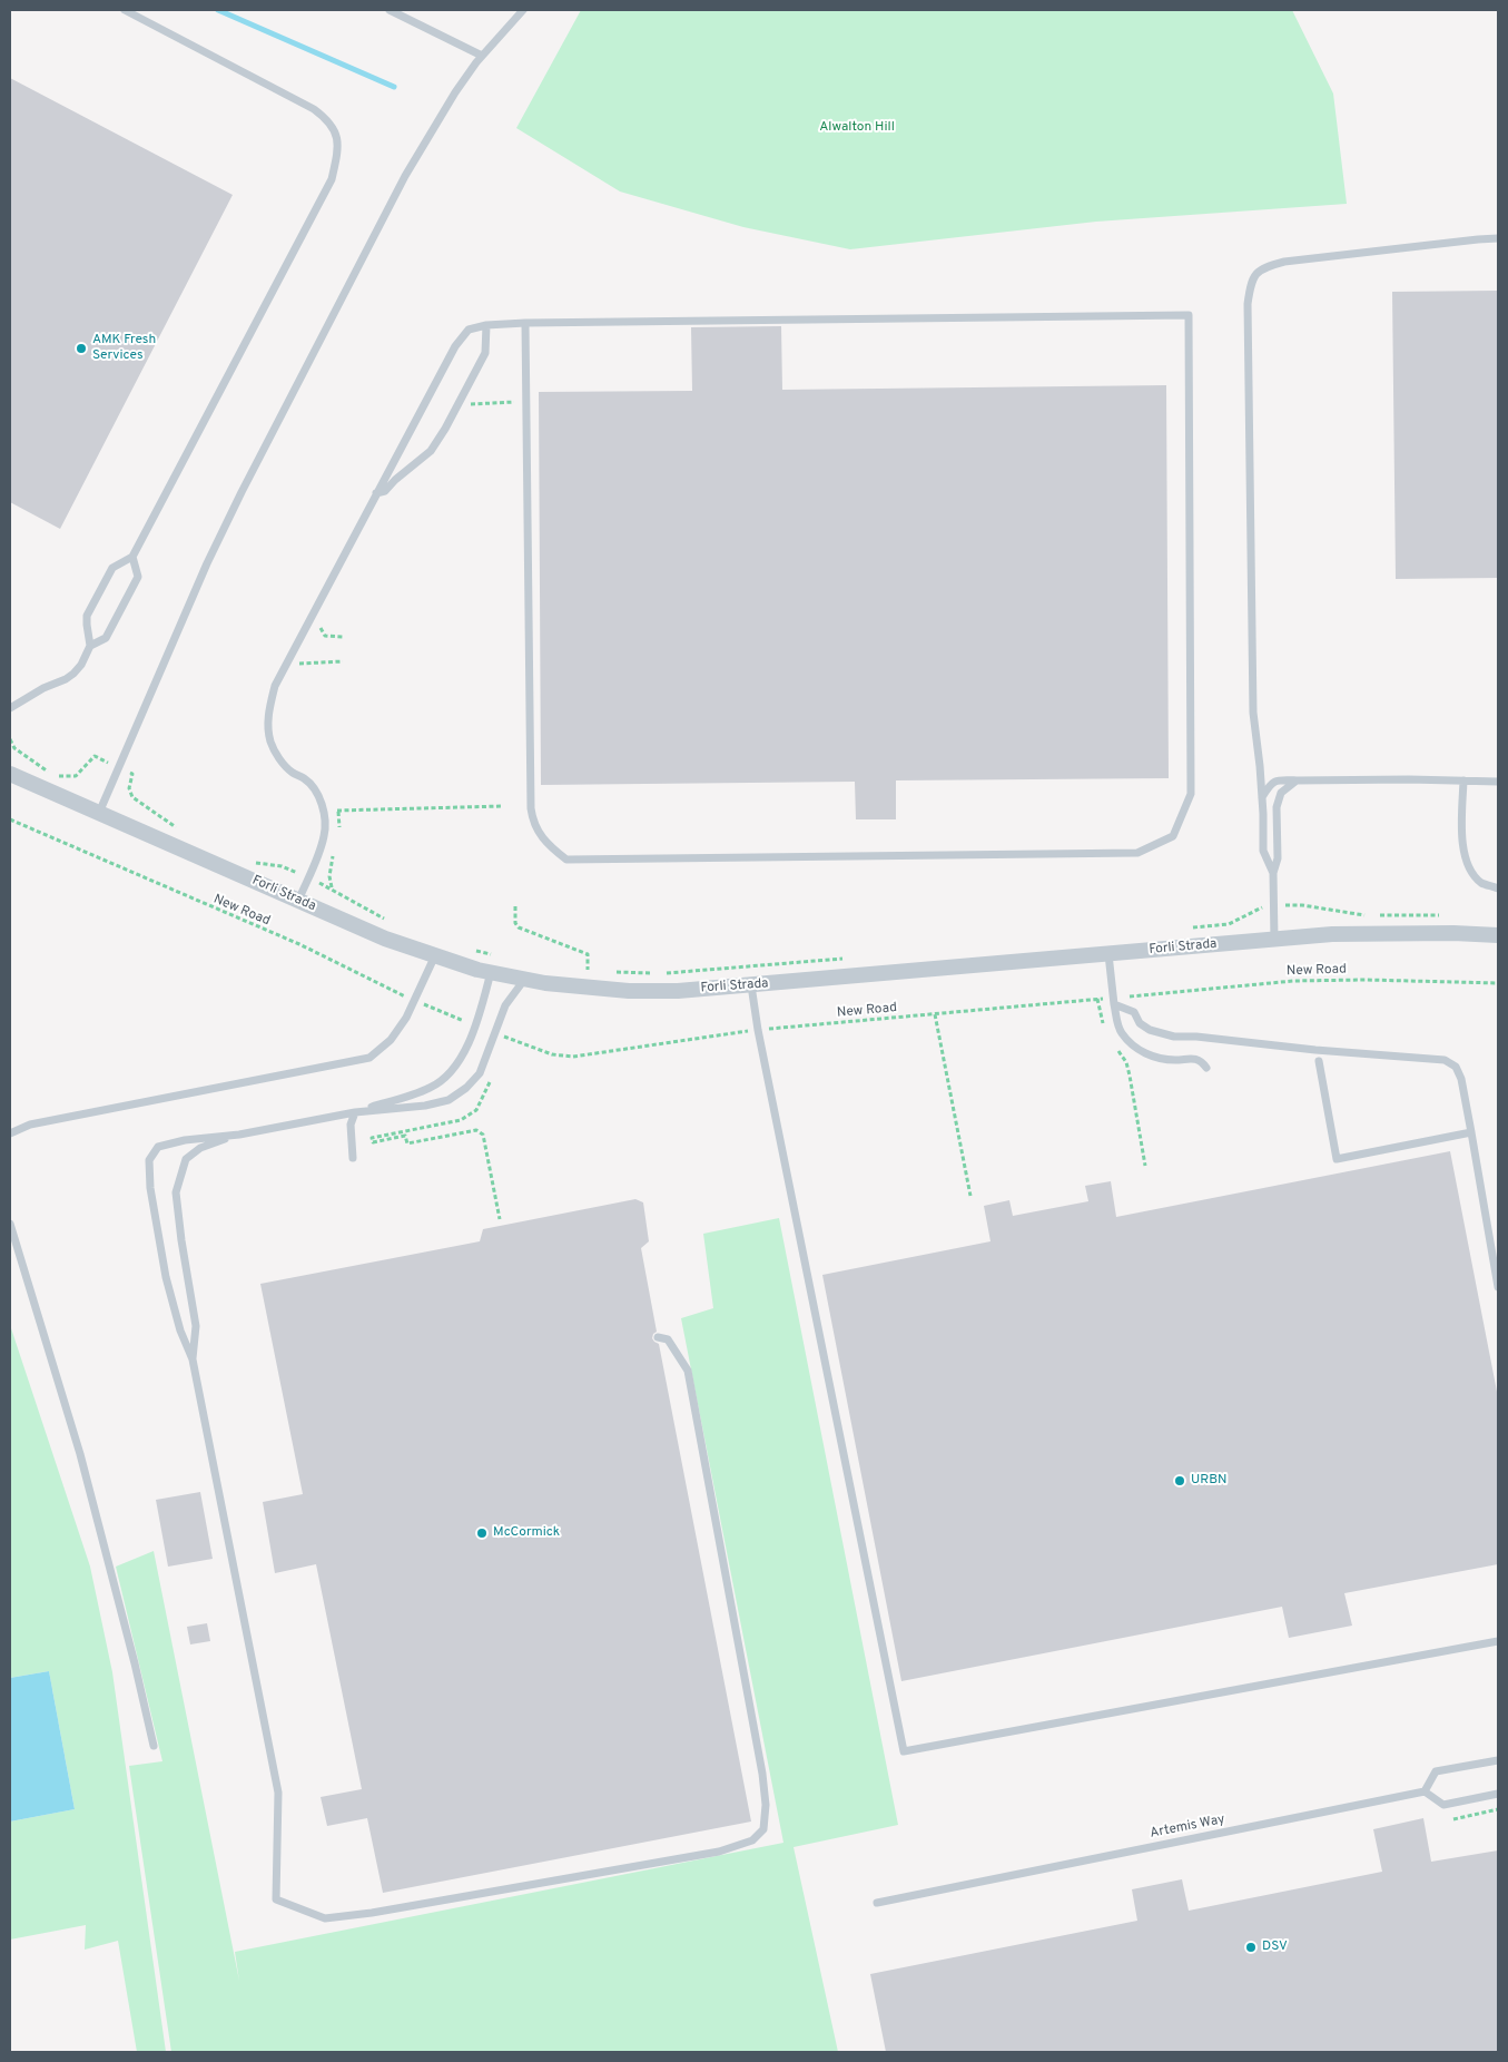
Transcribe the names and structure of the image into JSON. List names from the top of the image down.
{
  "streets": {
    "street": ["Forli Strada"],
    "lane": ["Artemis Way"],
    "path": ["New Road"]
  },
  "parks": ["Alwalton Hill"],
  "places": [
    "AMK Fresh Services",
    "URBN",
    "McCormick",
    "DSV"
  ]
}
